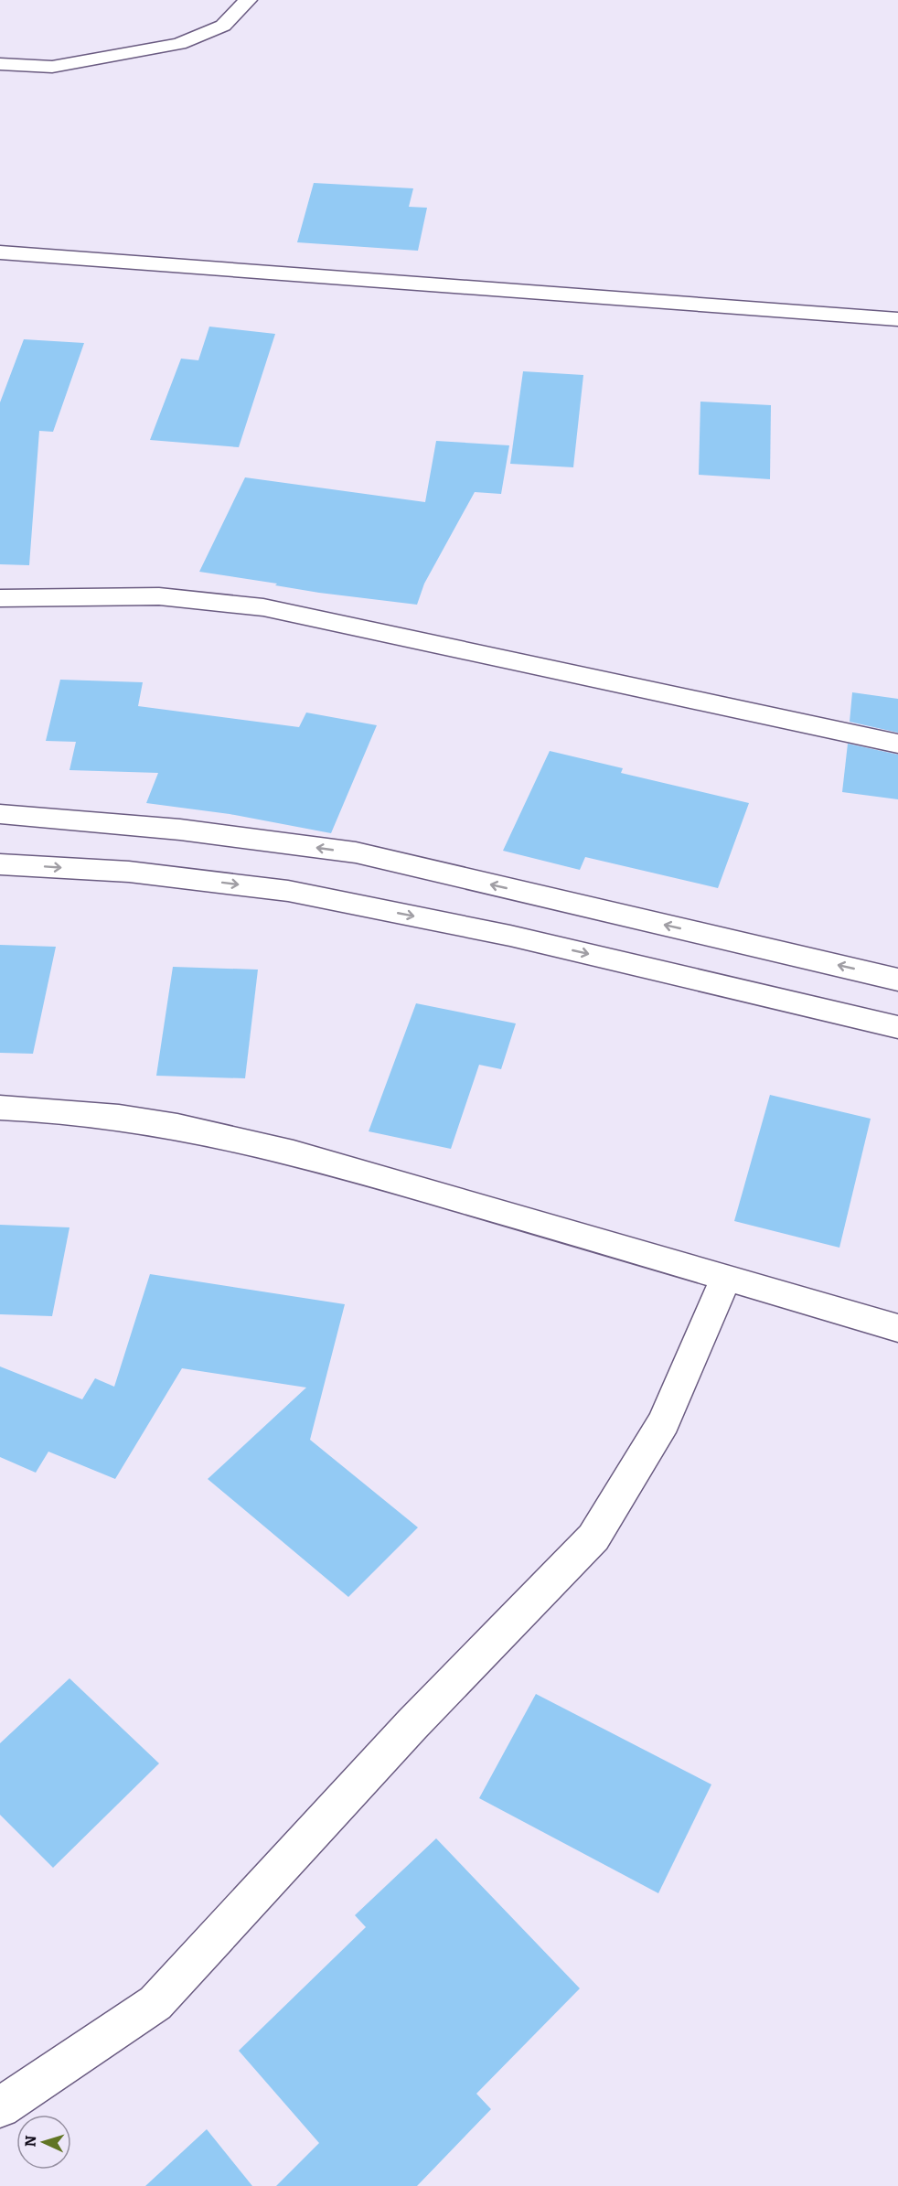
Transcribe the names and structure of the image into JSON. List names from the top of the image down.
{
  "north": "left"
}
